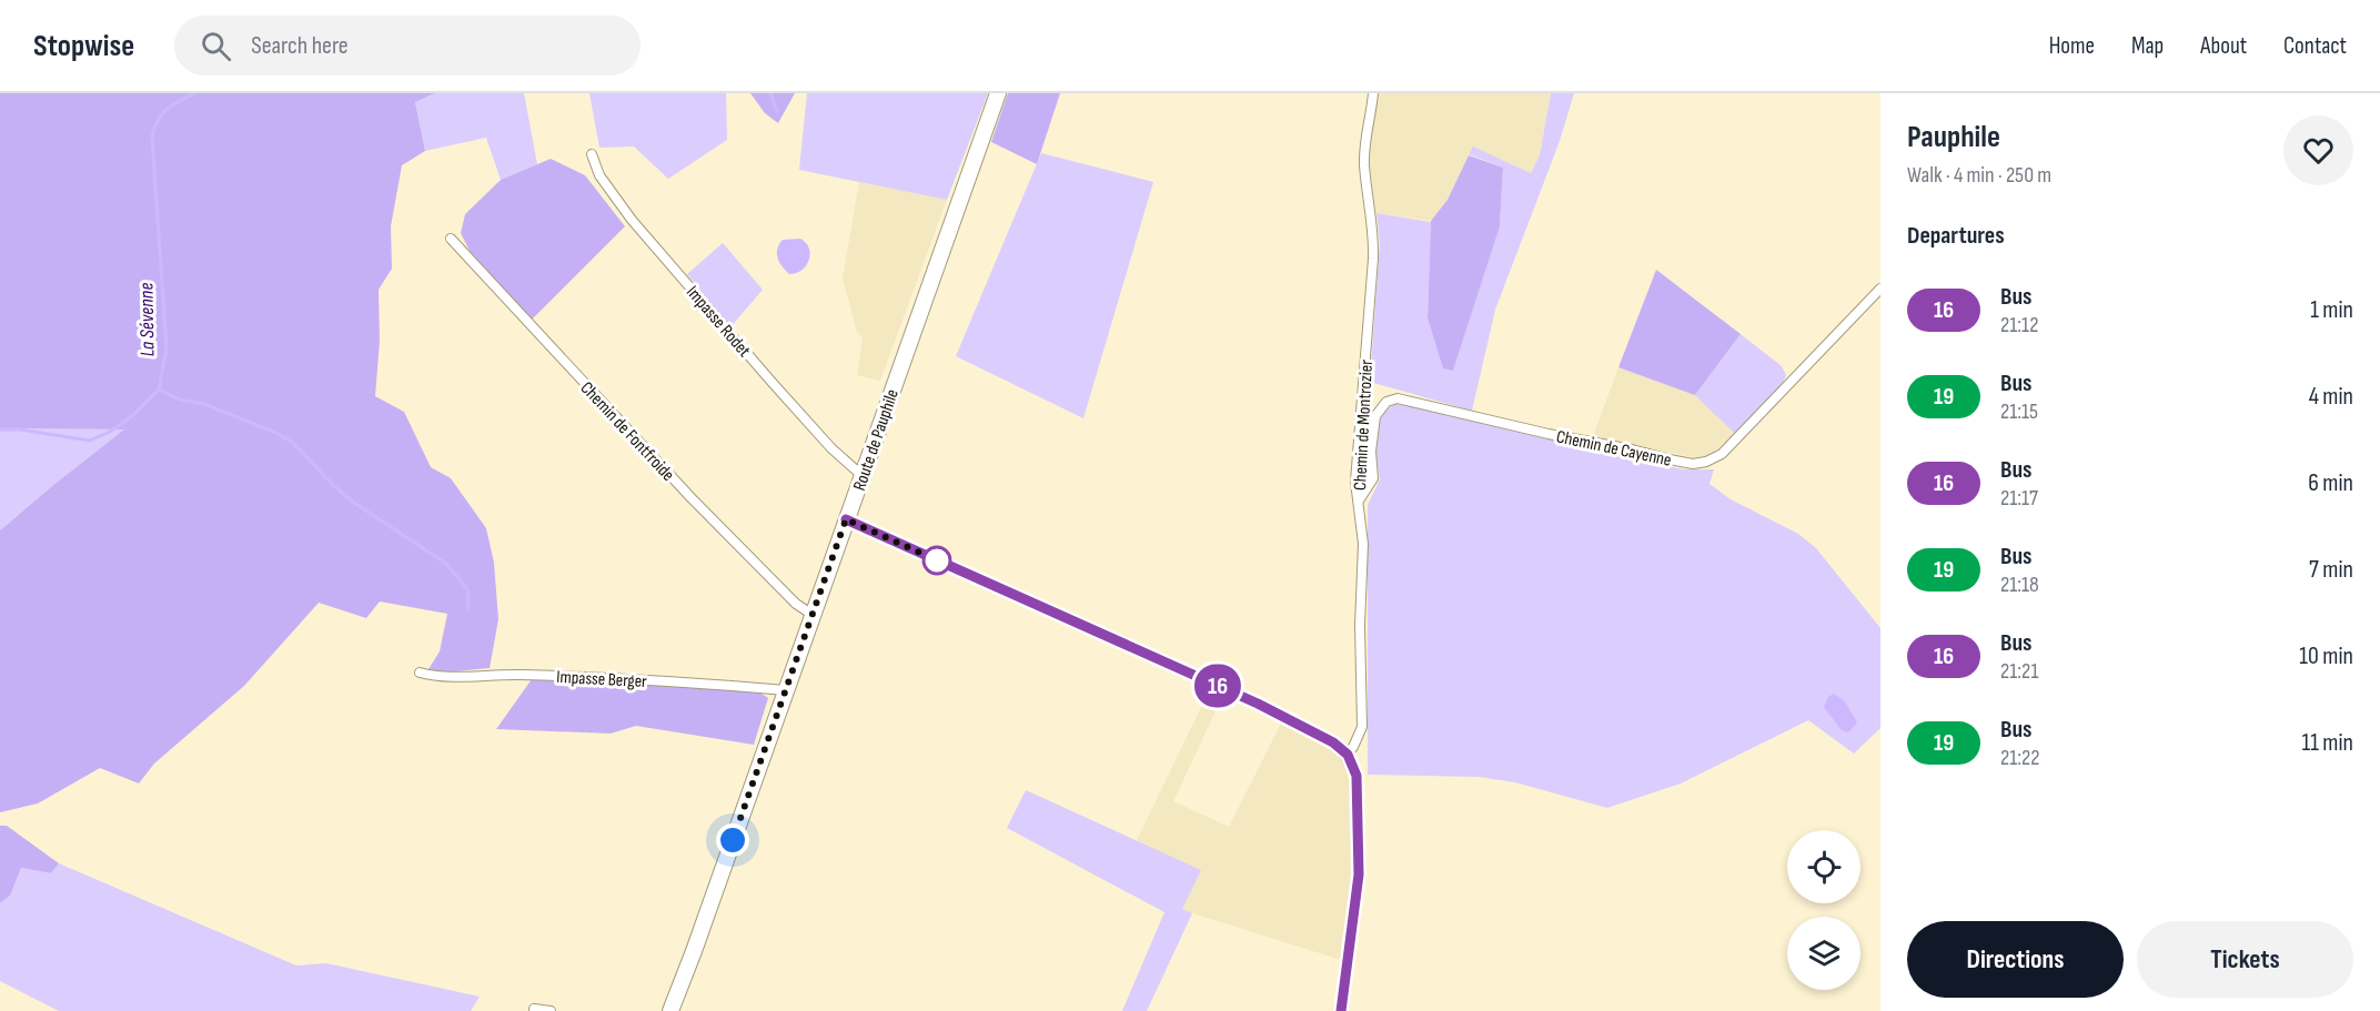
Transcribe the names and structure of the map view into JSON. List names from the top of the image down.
{
  "streets": {
    "main road": ["Route de Pauphile"],
    "street": [
      "Impasse Rodet",
      "Chemin de Montrozier",
      "Chemin de Fontfroide",
      "Chemin de Cayenne",
      "Impasse Berger"
    ]
  },
  "crossings": [
    ["Impasse Rodet", "Route de Pauphile"],
    ["Chemin de Montrozier", "Chemin de Cayenne"],
    ["Chemin de Fontfroide", "Route de Pauphile"],
    ["Route de Pauphile", "Impasse Berger"]
  ],
  "water": ["La Sévenne"],
  "lines": ["bus line 16"],
  "page": {
    "header": "Stopwise",
    "search": "Search here",
    "nav": [
      "Home",
      "Map",
      "About",
      "Contact"
    ],
    "on_map": "16",
    "heading": [
      ["Pauphile", "Walk · 4 min · 250 m"],
      "Departures"
    ],
    "list": [
      {
        "mark": "16",
        "name": "Bus",
        "note": "21:12",
        "value": "1 min"
      },
      {
        "mark": "19",
        "name": "Bus",
        "note": "21:15",
        "value": "4 min"
      },
      {
        "mark": "16",
        "name": "Bus",
        "note": "21:17",
        "value": "6 min"
      },
      {
        "mark": "19",
        "name": "Bus",
        "note": "21:18",
        "value": "7 min"
      },
      {
        "mark": "16",
        "name": "Bus",
        "note": "21:21",
        "value": "10 min"
      },
      {
        "mark": "19",
        "name": "Bus",
        "note": "21:22",
        "value": "11 min"
      }
    ],
    "buttons": ["Directions", "Tickets"]
  }
}
